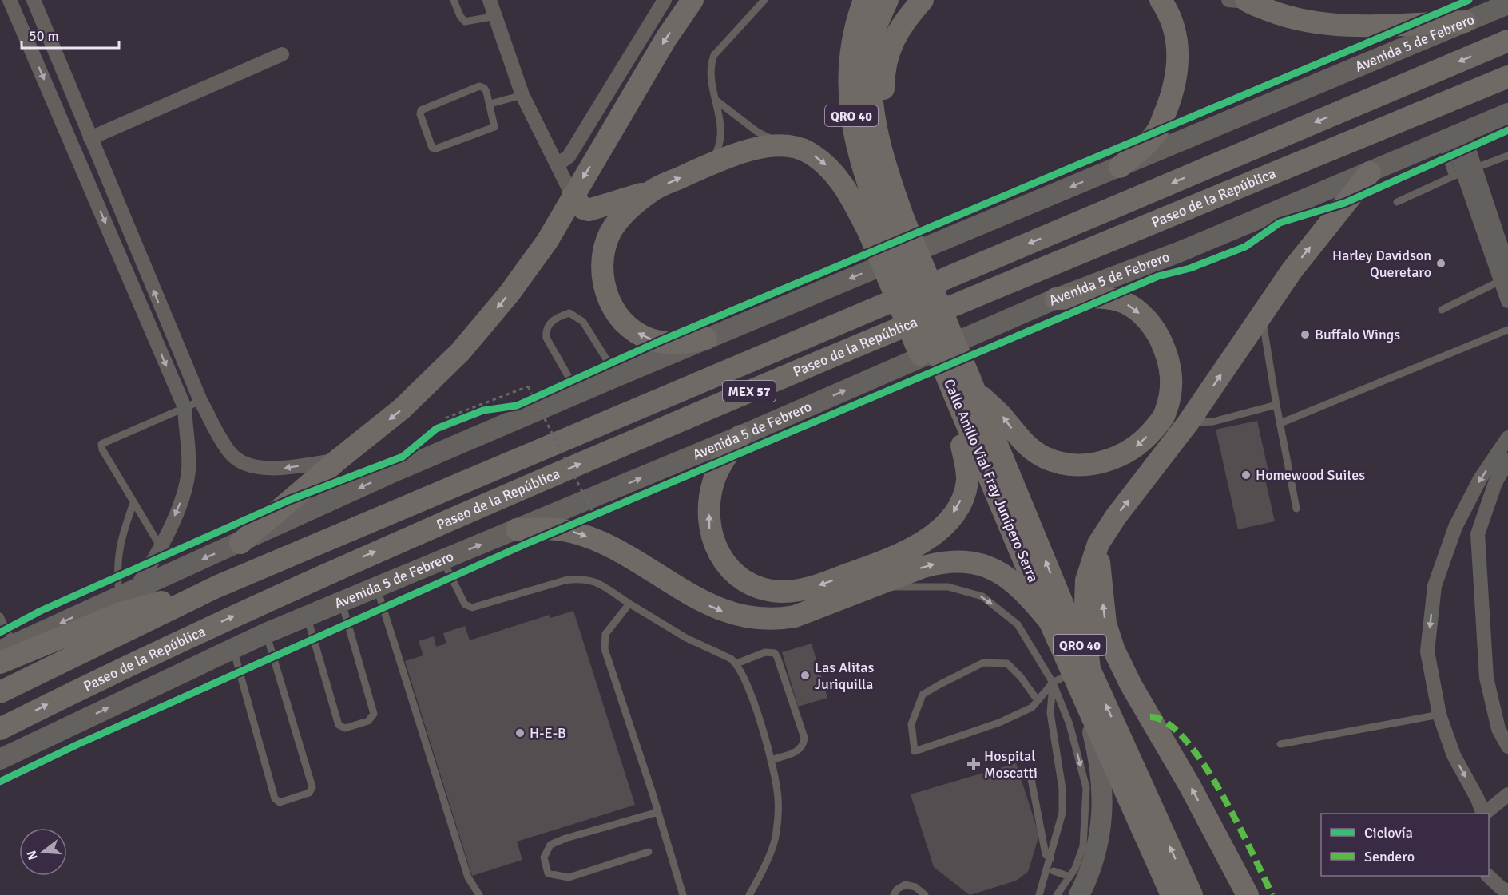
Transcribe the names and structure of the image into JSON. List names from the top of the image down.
{
  "streets": {
    "highway": [
      "QRO 40",
      "Paseo de la República",
      "MEX 57",
      "Calle Anillo Vial Fray Junípero Serra"
    ],
    "main road": ["Avenida 5 de Febrero"]
  },
  "places": {
    "other": [
      "Harley Davidson Queretaro",
      "Buffalo Wings",
      "Homewood Suites",
      "Las Alitas Juriquilla",
      "H-E-B"
    ],
    "health": ["Hospital Moscatti"]
  },
  "legend": ["Ciclovía", "Sendero"],
  "scale_bar": "50 m",
  "north": "left"
}
